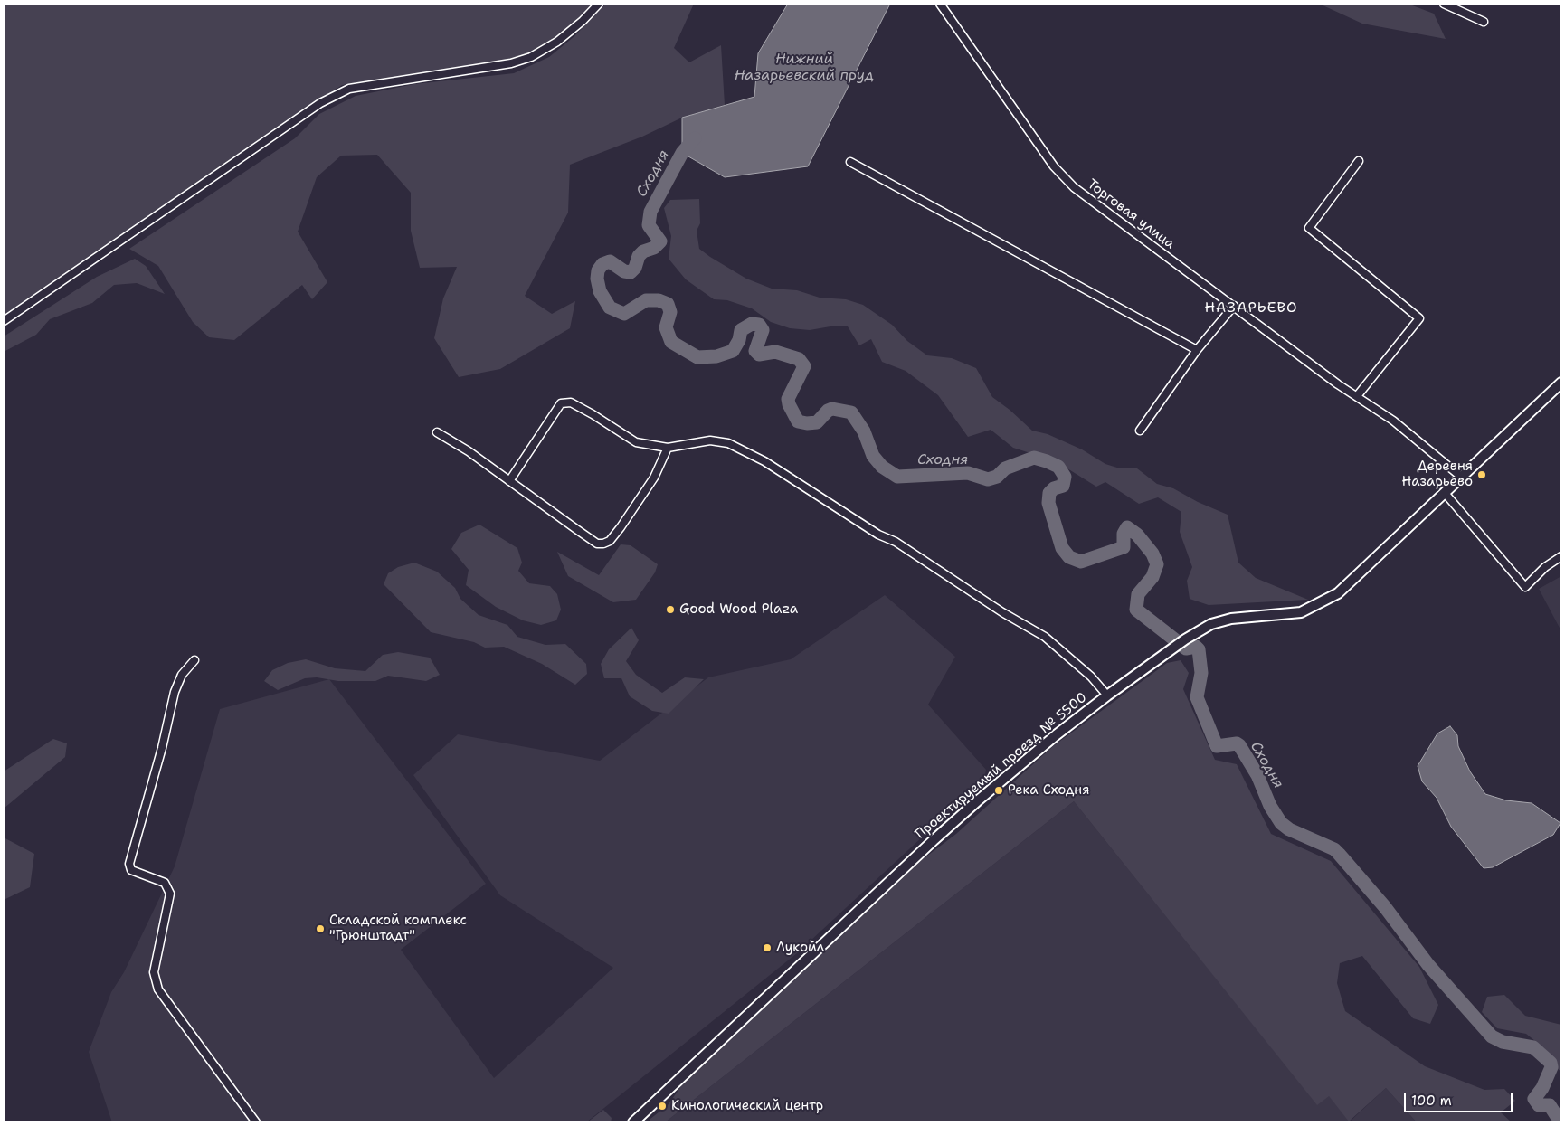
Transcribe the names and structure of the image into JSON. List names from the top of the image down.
{
  "streets": {
    "street": ["Торговая улица", "Проектируемый проезд № 5500"]
  },
  "crossings": [
    ["Торговая улица", "Проектируемый проезд № 5500"]
  ],
  "districts": ["НАЗАРЬЕВО"],
  "water": ["Нижний Назарьевский пруд", "Сходня"],
  "places": [
    "Деревня Назарьево",
    "Good Wood Plaza",
    "Река Сходня",
    "Складской комплекс \"Грюнштадт\"",
    "Лукойл",
    "Кинологический центр"
  ],
  "scale_bar": "100 m"
}
